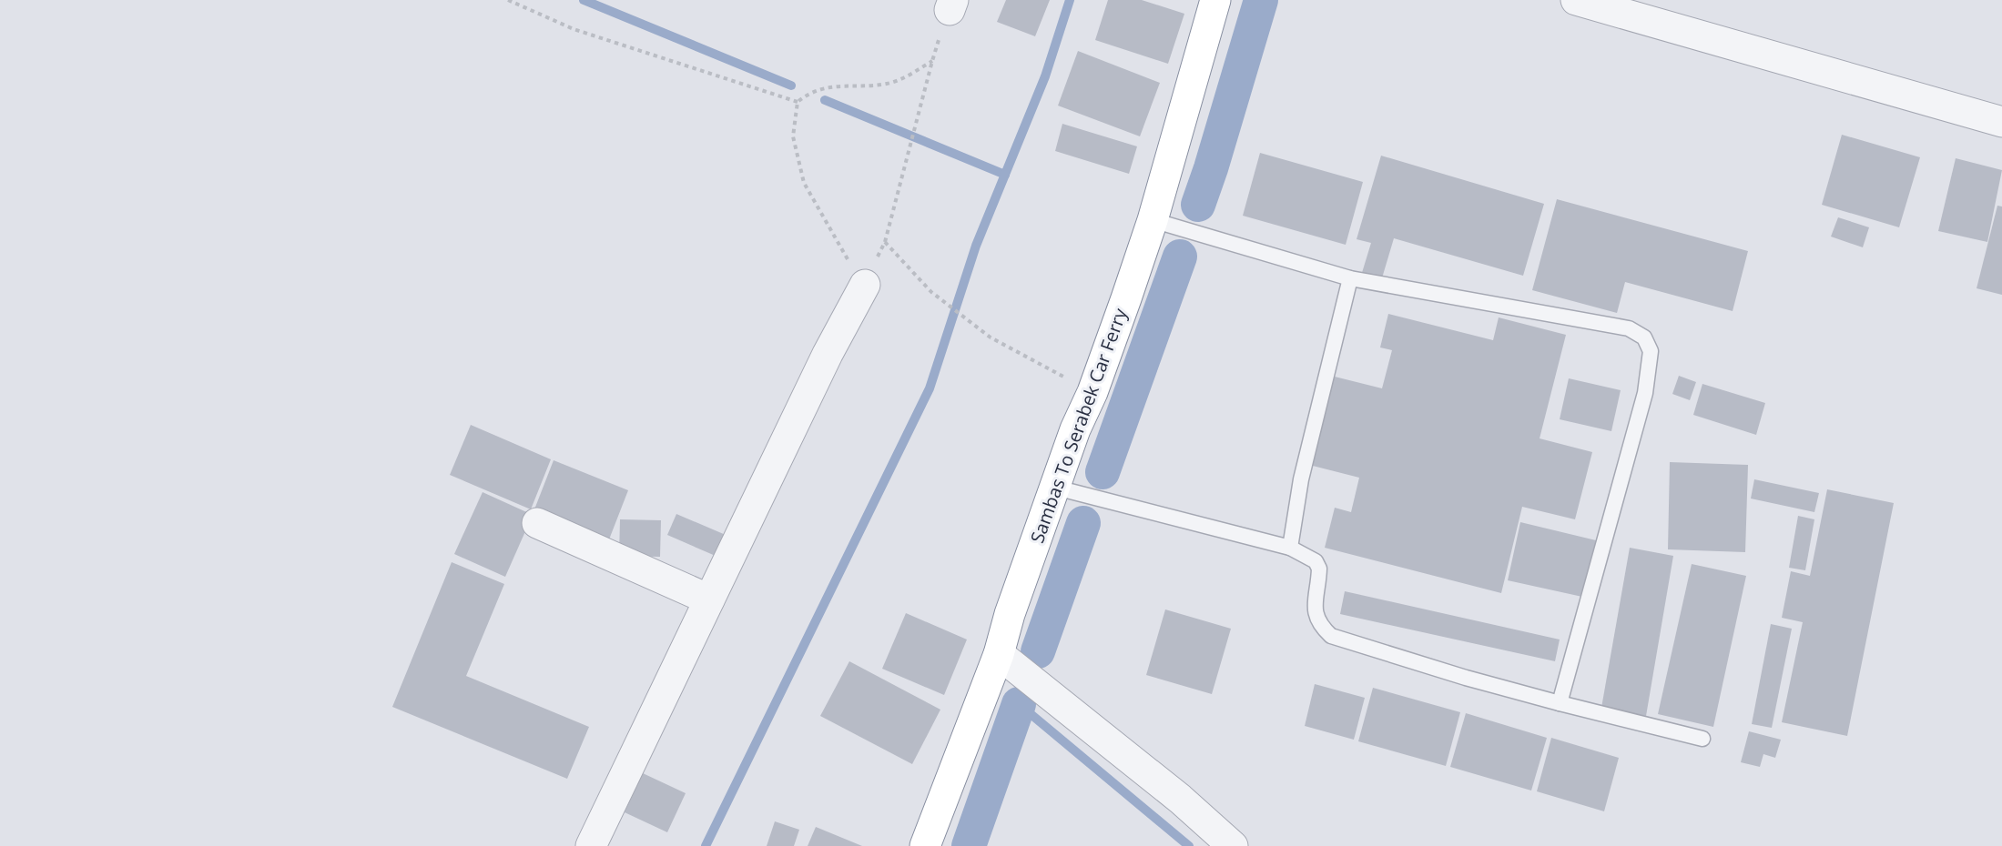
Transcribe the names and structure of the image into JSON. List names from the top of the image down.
{
  "streets": {
    "highway": ["Sambas To Serabek Car Ferry"]
  }
}
